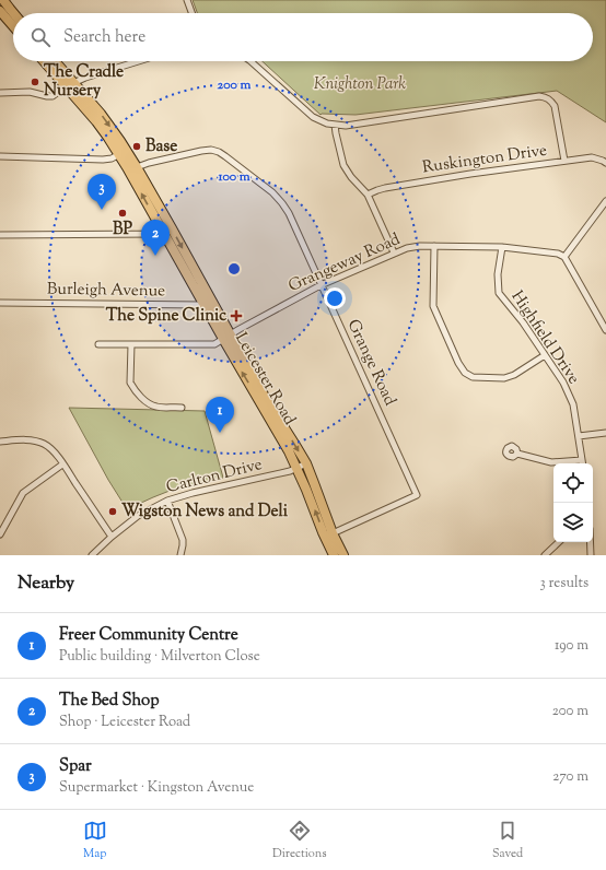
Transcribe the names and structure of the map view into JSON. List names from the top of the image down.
{
  "streets": {
    "main road": ["Leicester Road"],
    "street": [
      "Ruskington Drive",
      "Grangeway Road",
      "Burleigh Avenue",
      "Highfield Drive",
      "Grange Road",
      "Carlton Drive"
    ]
  },
  "crossings": [
    ["Grangeway Road", "Highfield Drive"],
    ["Grangeway Road", "Grange Road"],
    ["Grangeway Road", "Leicester Road"],
    ["Burleigh Avenue", "Leicester Road"],
    ["Grange Road", "Leicester Road"],
    ["Leicester Road", "Carlton Drive"]
  ],
  "parks": ["Knighton Park"],
  "places": {
    "other": [
      "The Cradle Nursery",
      "Base",
      "BP",
      "Wigston News and Deli"
    ],
    "health": ["The Spine Clinic"]
  },
  "page": {
    "search": "Search here",
    "pins": ["3", "2", "1"],
    "heading": ["Nearby", "3 results"],
    "list": [
      {
        "mark": "1",
        "name": "Freer Community Centre",
        "note": "Public building · Milverton Close",
        "value": "190 m"
      },
      {
        "mark": "2",
        "name": "The Bed Shop",
        "note": "Shop · Leicester Road",
        "value": "200 m"
      },
      {
        "mark": "3",
        "name": "Spar",
        "note": "Supermarket · Kingston Avenue",
        "value": "270 m"
      }
    ],
    "nav": ["Map", "Directions", "Saved"]
  },
  "rings": ["200 m", "100 m"]
}
